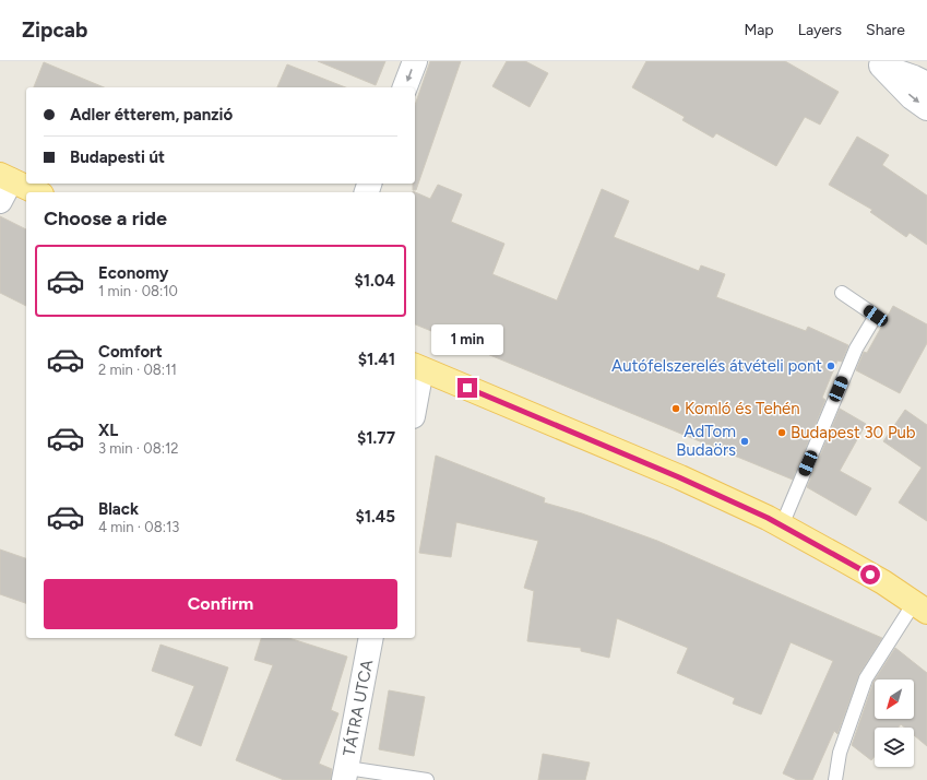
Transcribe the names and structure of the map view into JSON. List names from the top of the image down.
{
  "streets": {
    "street": ["TÁTRA UTCA"]
  },
  "places": [
    "Autófelszerelés átvételi pont",
    "Komló és Tehén",
    "Budapest 30 Pub",
    "AdTom Budaörs"
  ],
  "north": "bottom left",
  "page": {
    "header": "Zipcab",
    "nav": ["Map", "Layers", "Share"],
    "banner": ["Adler étterem, panzió", "Budapesti út"],
    "heading": "Choose a ride",
    "list": [
      {
        "name": "Economy",
        "note": "1 min · 08:10",
        "value": "$1.04"
      },
      {
        "name": "Comfort",
        "note": "2 min · 08:11",
        "value": "$1.41"
      },
      {
        "name": "XL",
        "note": "3 min · 08:12",
        "value": "$1.77"
      },
      {
        "name": "Black",
        "note": "4 min · 08:13",
        "value": "$1.45"
      }
    ],
    "bubble": "1 min",
    "buttons": "Confirm"
  }
}
